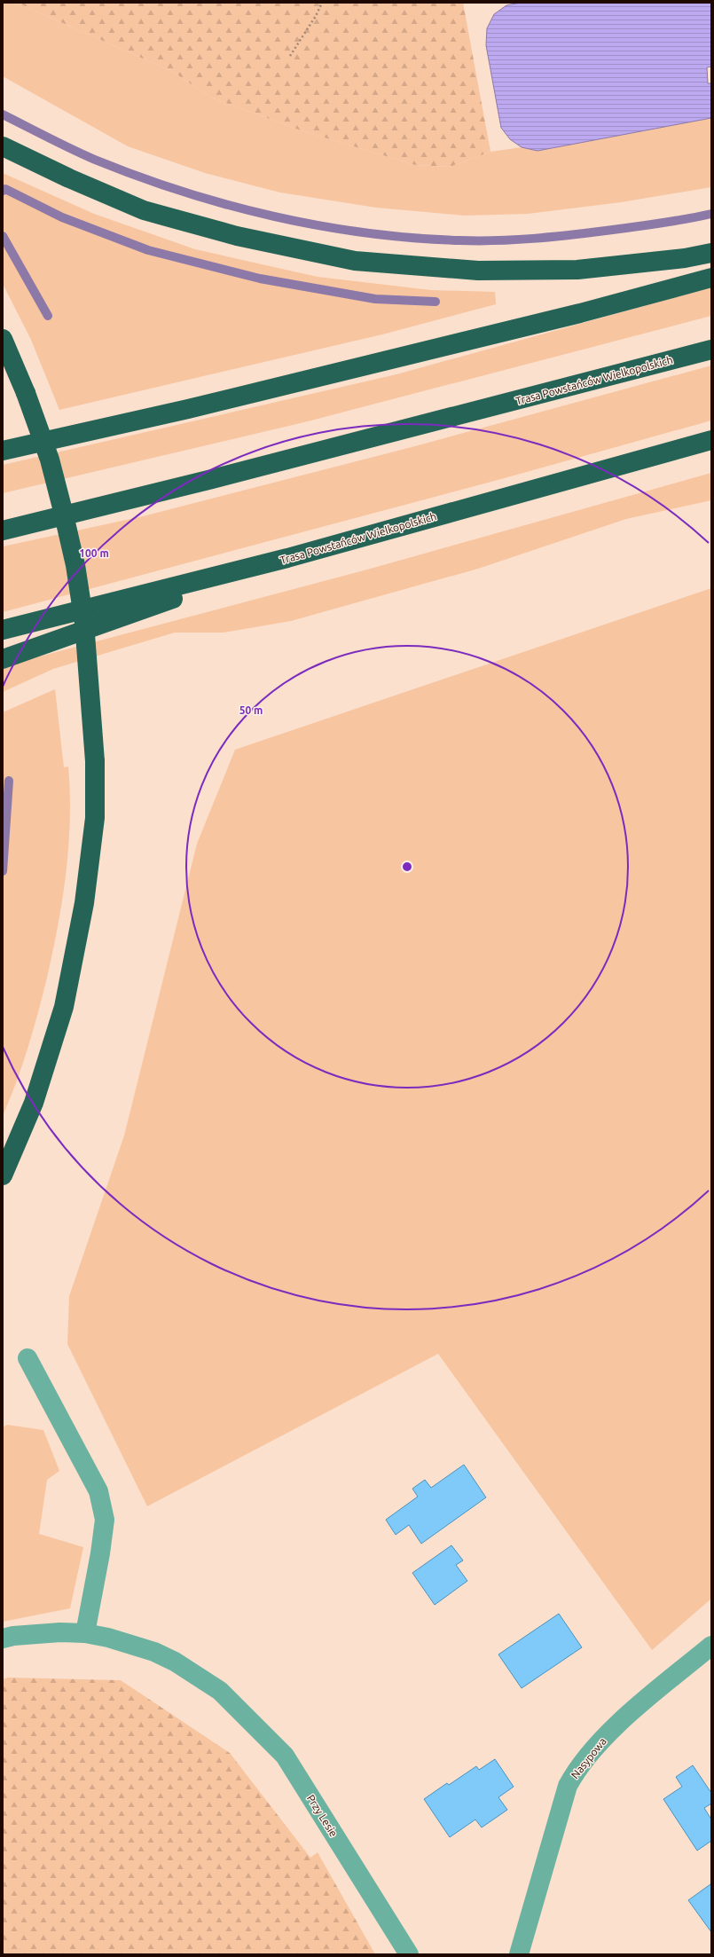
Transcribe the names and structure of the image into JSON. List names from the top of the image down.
{
  "streets": {
    "highway": ["Trasa Powstańców Wielkopolskich"],
    "street": ["Nasypowa", "Przy Lesie"]
  },
  "rings": ["100 m", "50 m"]
}
